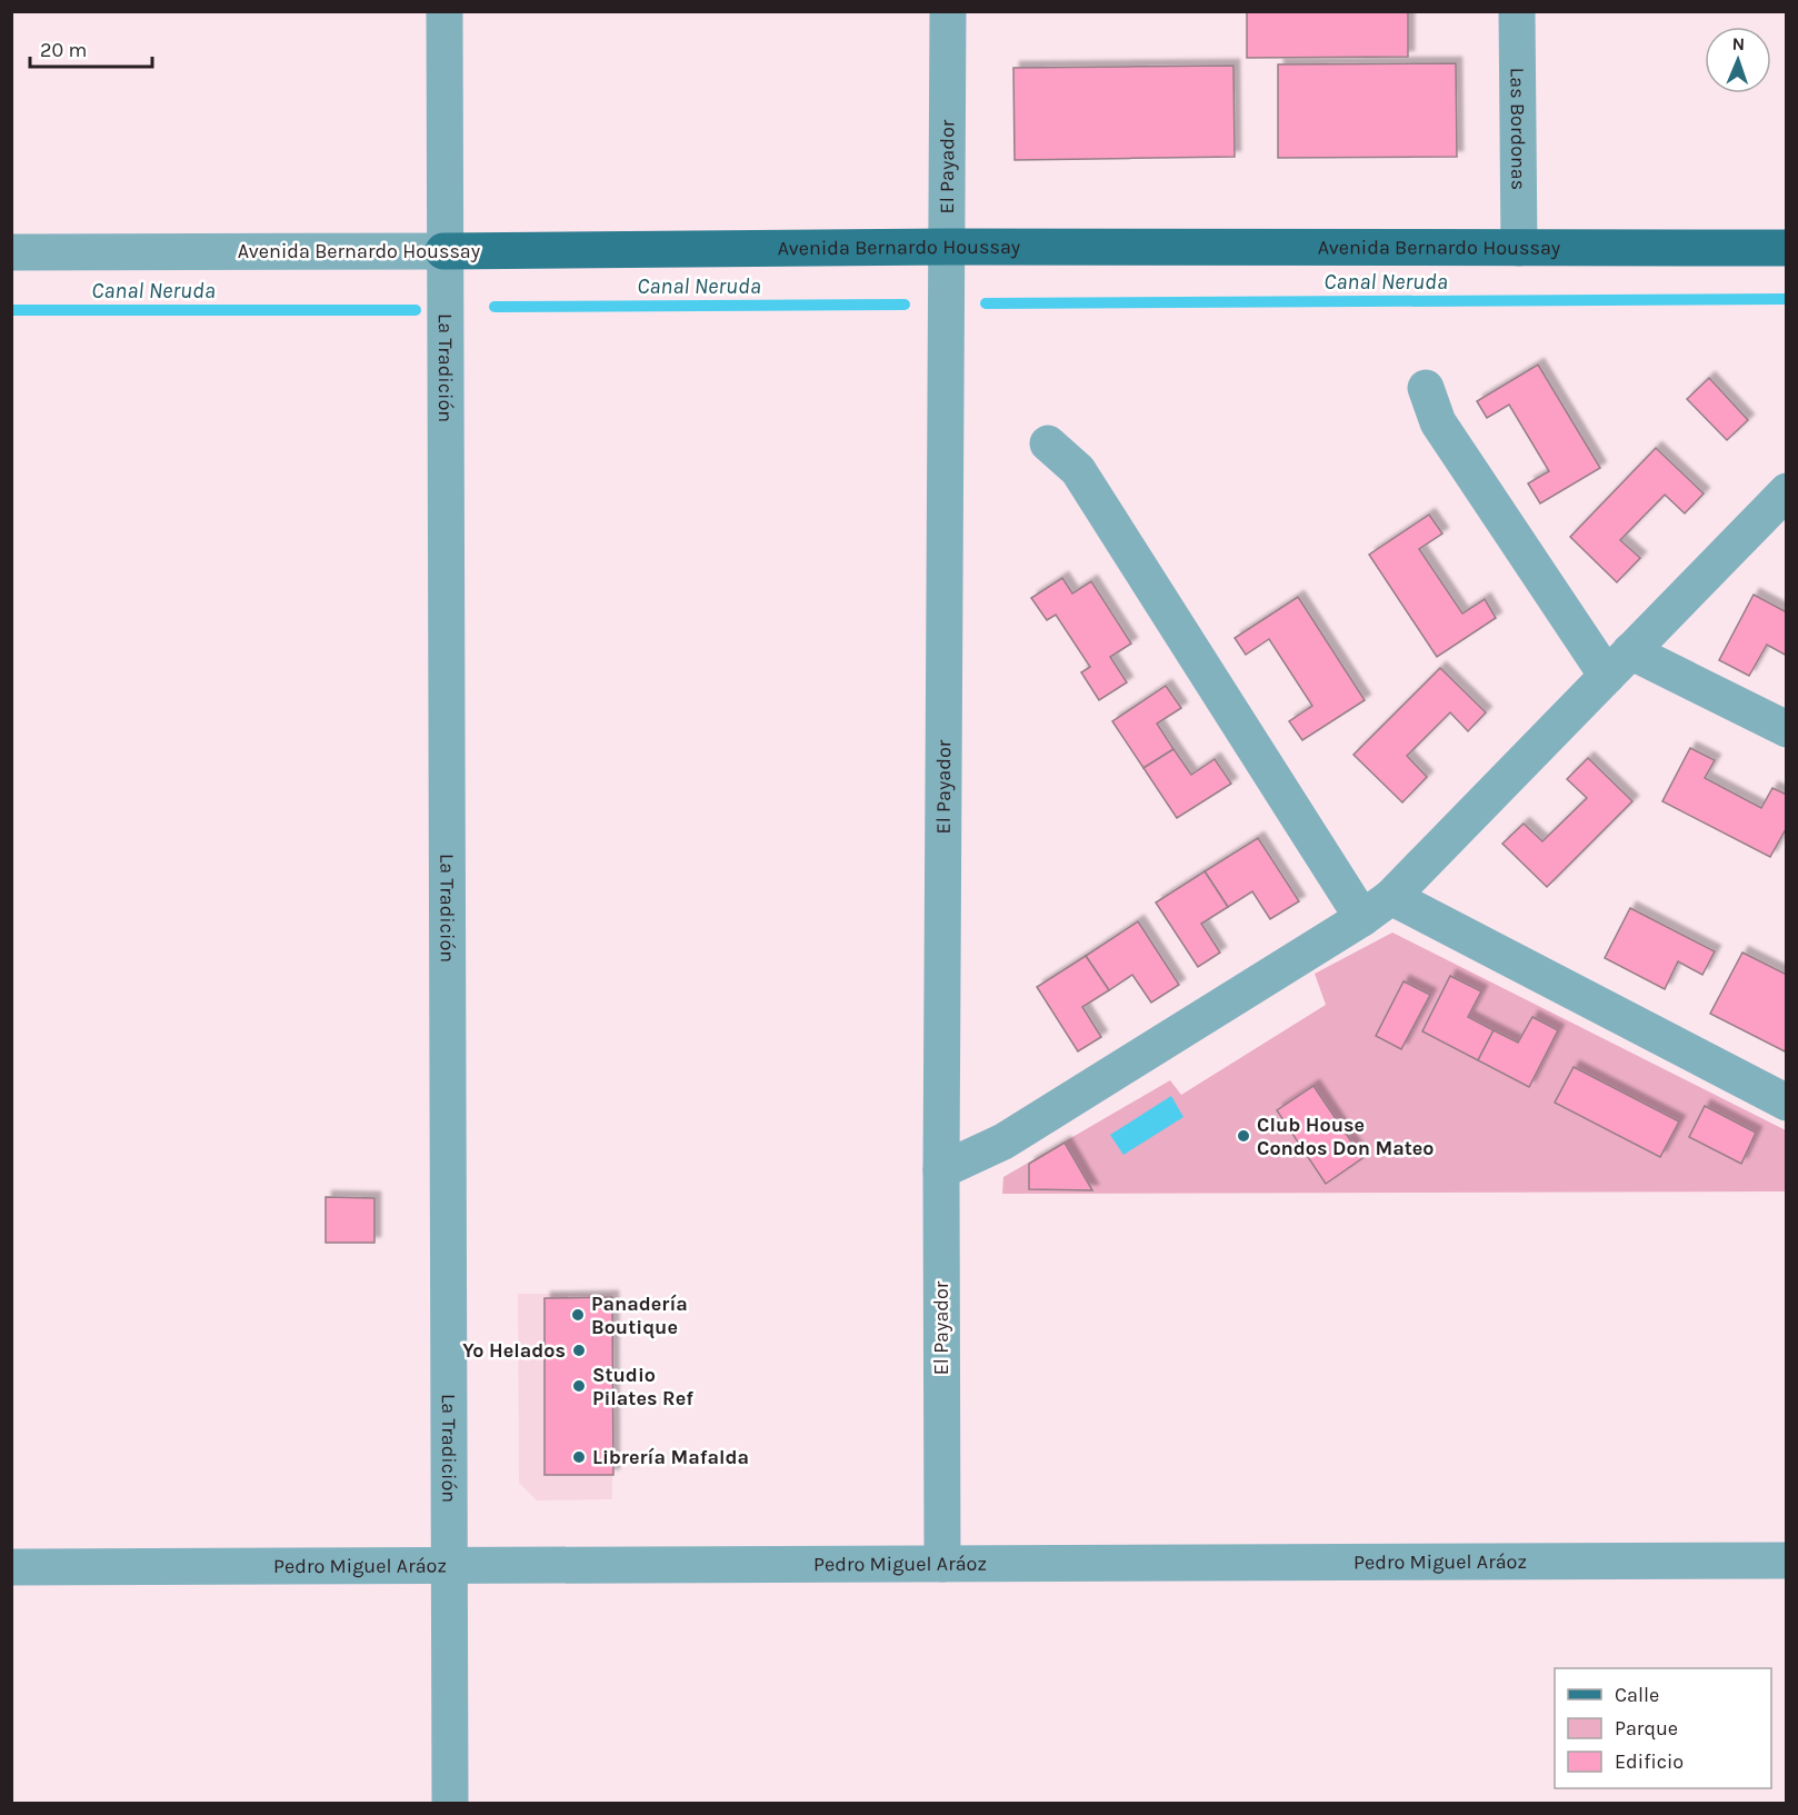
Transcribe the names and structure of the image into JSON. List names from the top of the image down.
{
  "streets": {
    "main road": ["Avenida Bernardo Houssay"],
    "street": [
      "Las Bordonas",
      "El Payador",
      "La Tradición",
      "Pedro Miguel Aráoz"
    ]
  },
  "crossings": [
    ["Las Bordonas", "Avenida Bernardo Houssay"],
    ["El Payador", "Avenida Bernardo Houssay"],
    ["El Payador", "Pedro Miguel Aráoz"],
    ["Avenida Bernardo Houssay", "La Tradición"],
    ["La Tradición", "Pedro Miguel Aráoz"]
  ],
  "water": ["Canal Neruda"],
  "places": [
    "Club House Condos Don Mateo",
    "Panadería Boutique",
    "Yo Helados",
    "Studio Pilates Ref",
    "Librería Mafalda"
  ],
  "legend": ["Calle", "Parque", "Edificio"],
  "scale_bar": "20 m",
  "north": "top"
}
